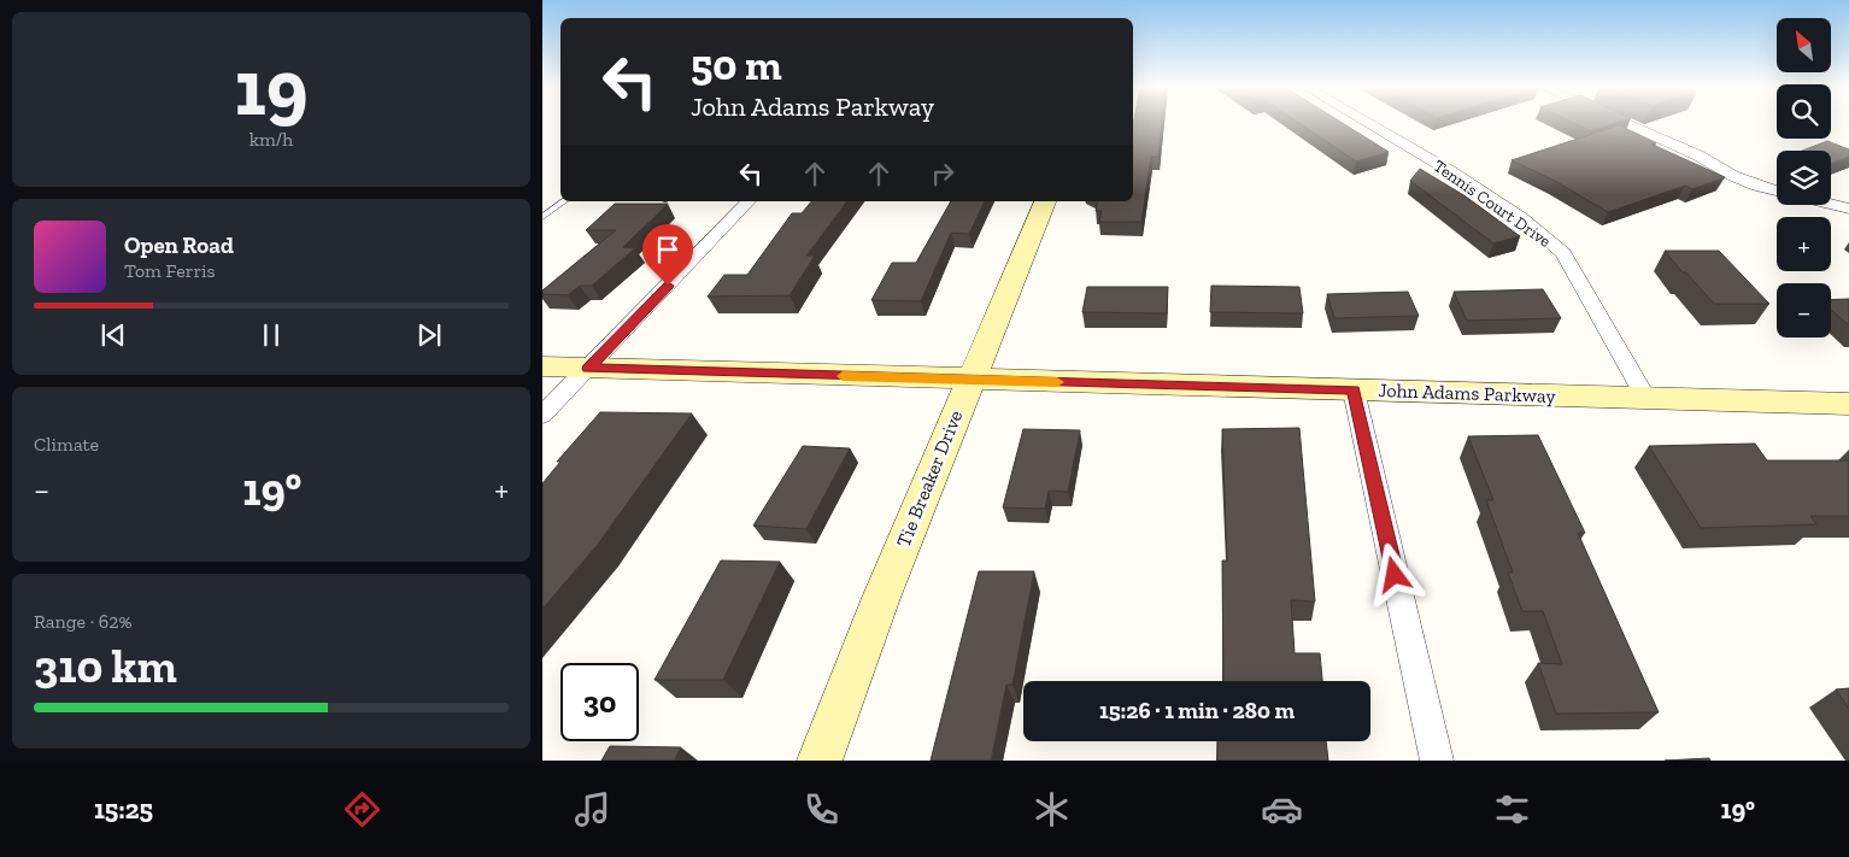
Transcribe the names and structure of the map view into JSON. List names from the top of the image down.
{
  "streets": {
    "street": ["Tennis Court Drive", "John Adams Parkway", "Tie Breaker Drive"]
  },
  "crossings": [
    ["Tennis Court Drive", "John Adams Parkway"],
    ["John Adams Parkway", "Tie Breaker Drive"]
  ],
  "north": "top left",
  "page": {
    "tile": [
      ["19", "km/h"],
      "Climate",
      ["Range · 62%", "310 km"]
    ],
    "map_buttons": ["+", "−"],
    "turn": ["50 m", "John Adams Parkway"],
    "song": ["Open Road", "Tom Ferris"],
    "heat": ["−", "19°", "+"],
    "limit": "30",
    "trip": "15:26 · 1 min · 280 m",
    "tabs": ["15:25", "19°"]
  }
}
